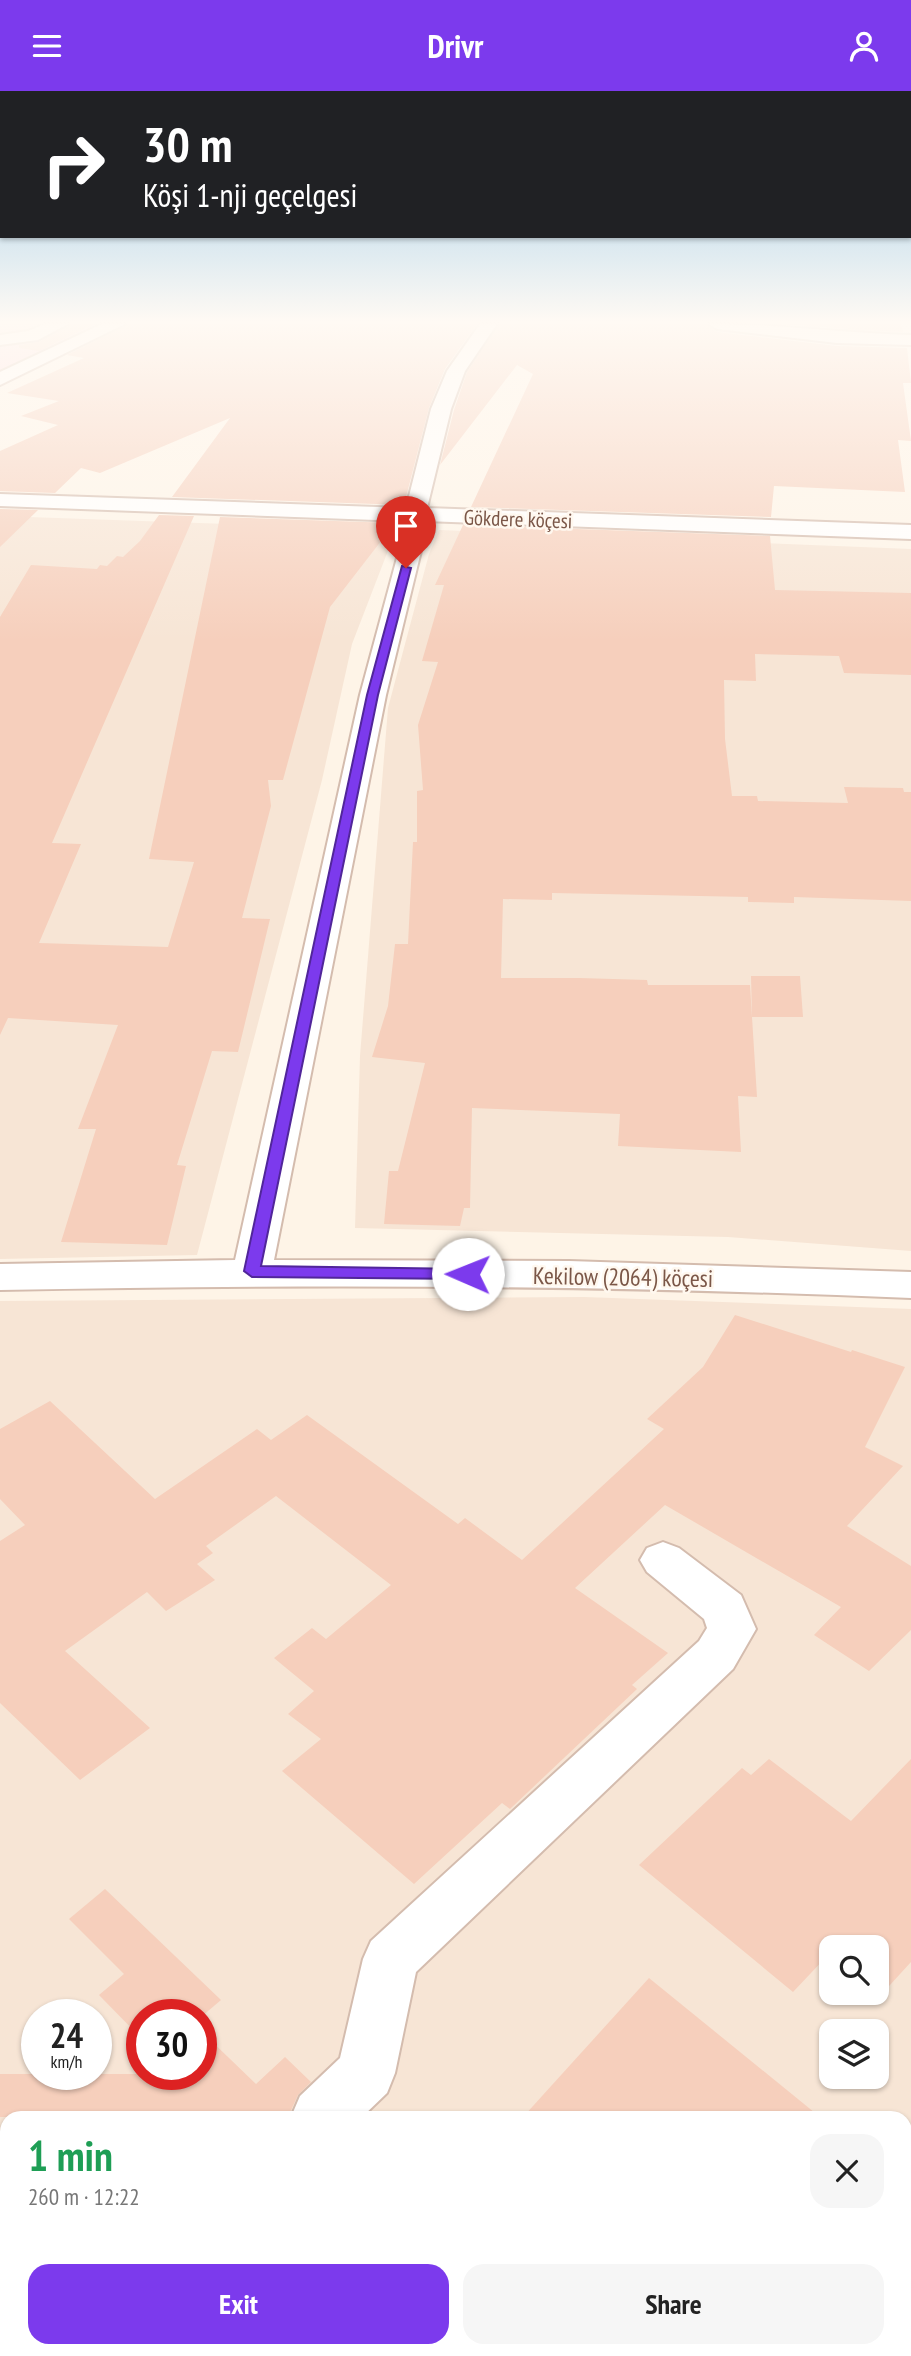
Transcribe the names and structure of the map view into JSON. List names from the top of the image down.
{
  "streets": {
    "street": ["Gökdere köçesi", "Kekilow (2064) köçesi"]
  },
  "page": {
    "header": "Drivr",
    "turn": ["30 m", "Köşi 1-nji geçelgesi"],
    "speed": "24 km/h",
    "limit": "30",
    "heading": ["1 min", "260 m · 12:22"],
    "buttons": ["Exit", "Share"]
  }
}
